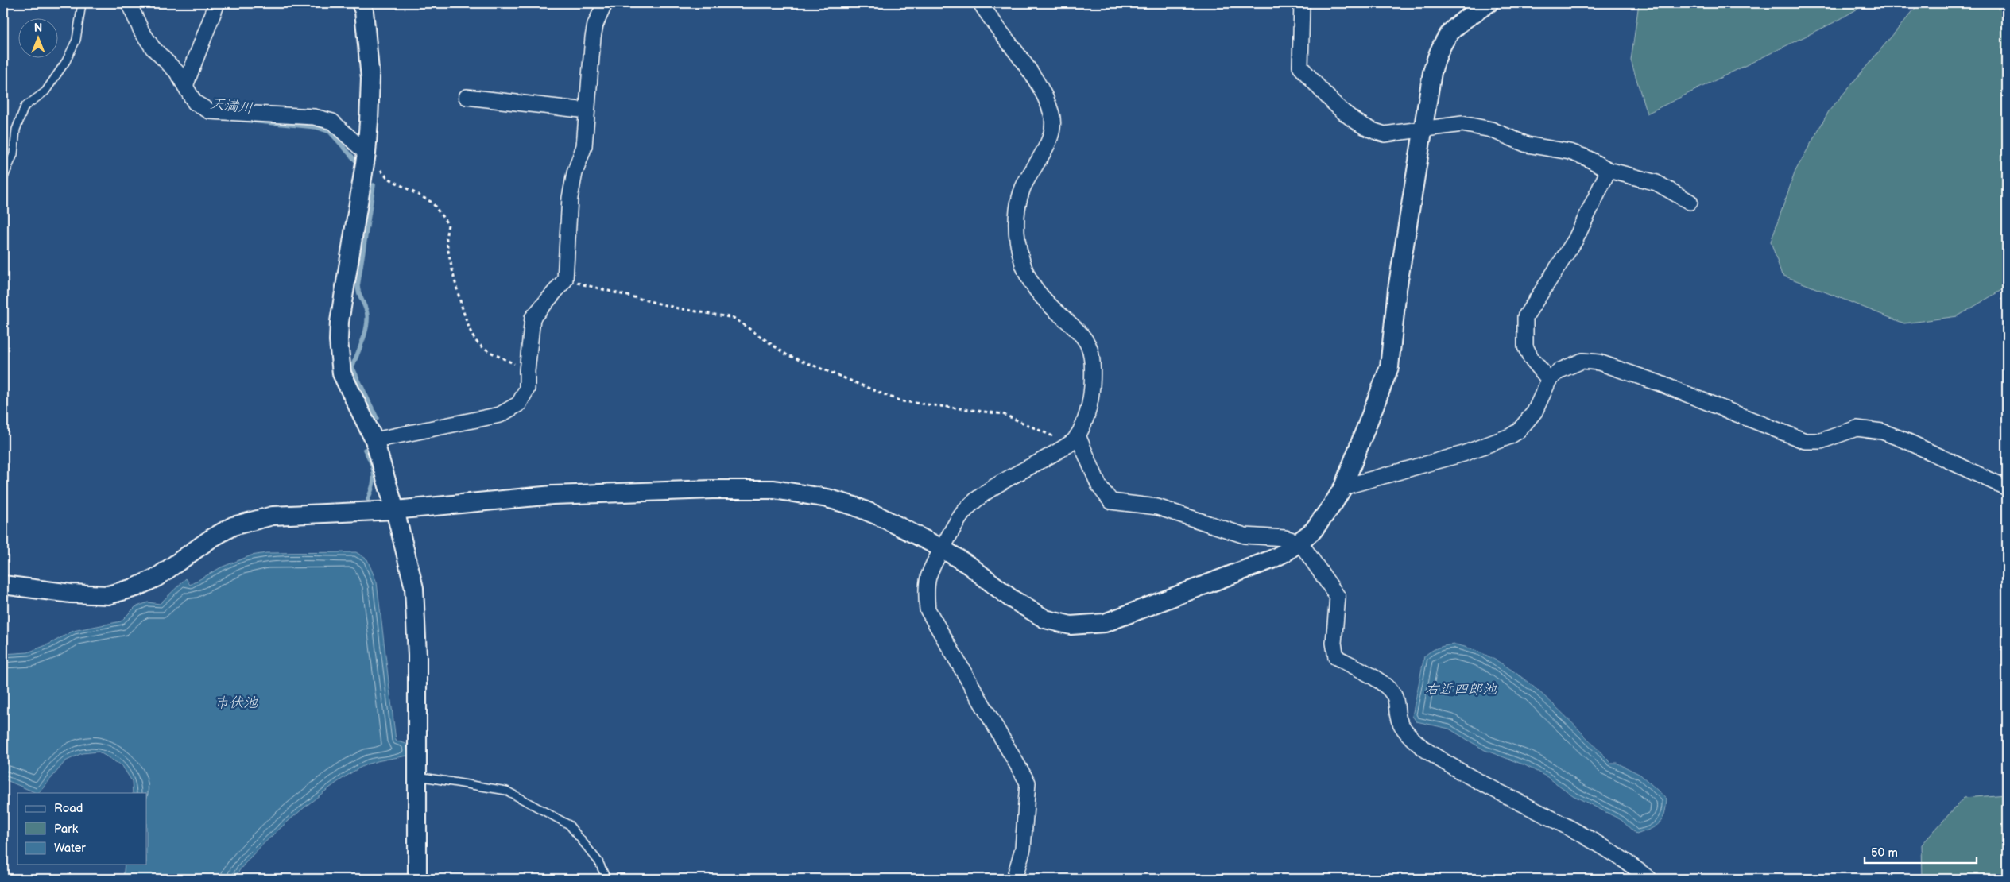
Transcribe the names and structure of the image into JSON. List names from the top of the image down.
{
  "water": ["天満川", "右近四郎池", "市伏池"],
  "legend": ["Road", "Park", "Water"],
  "scale_bar": "50 m",
  "north": "top"
}
